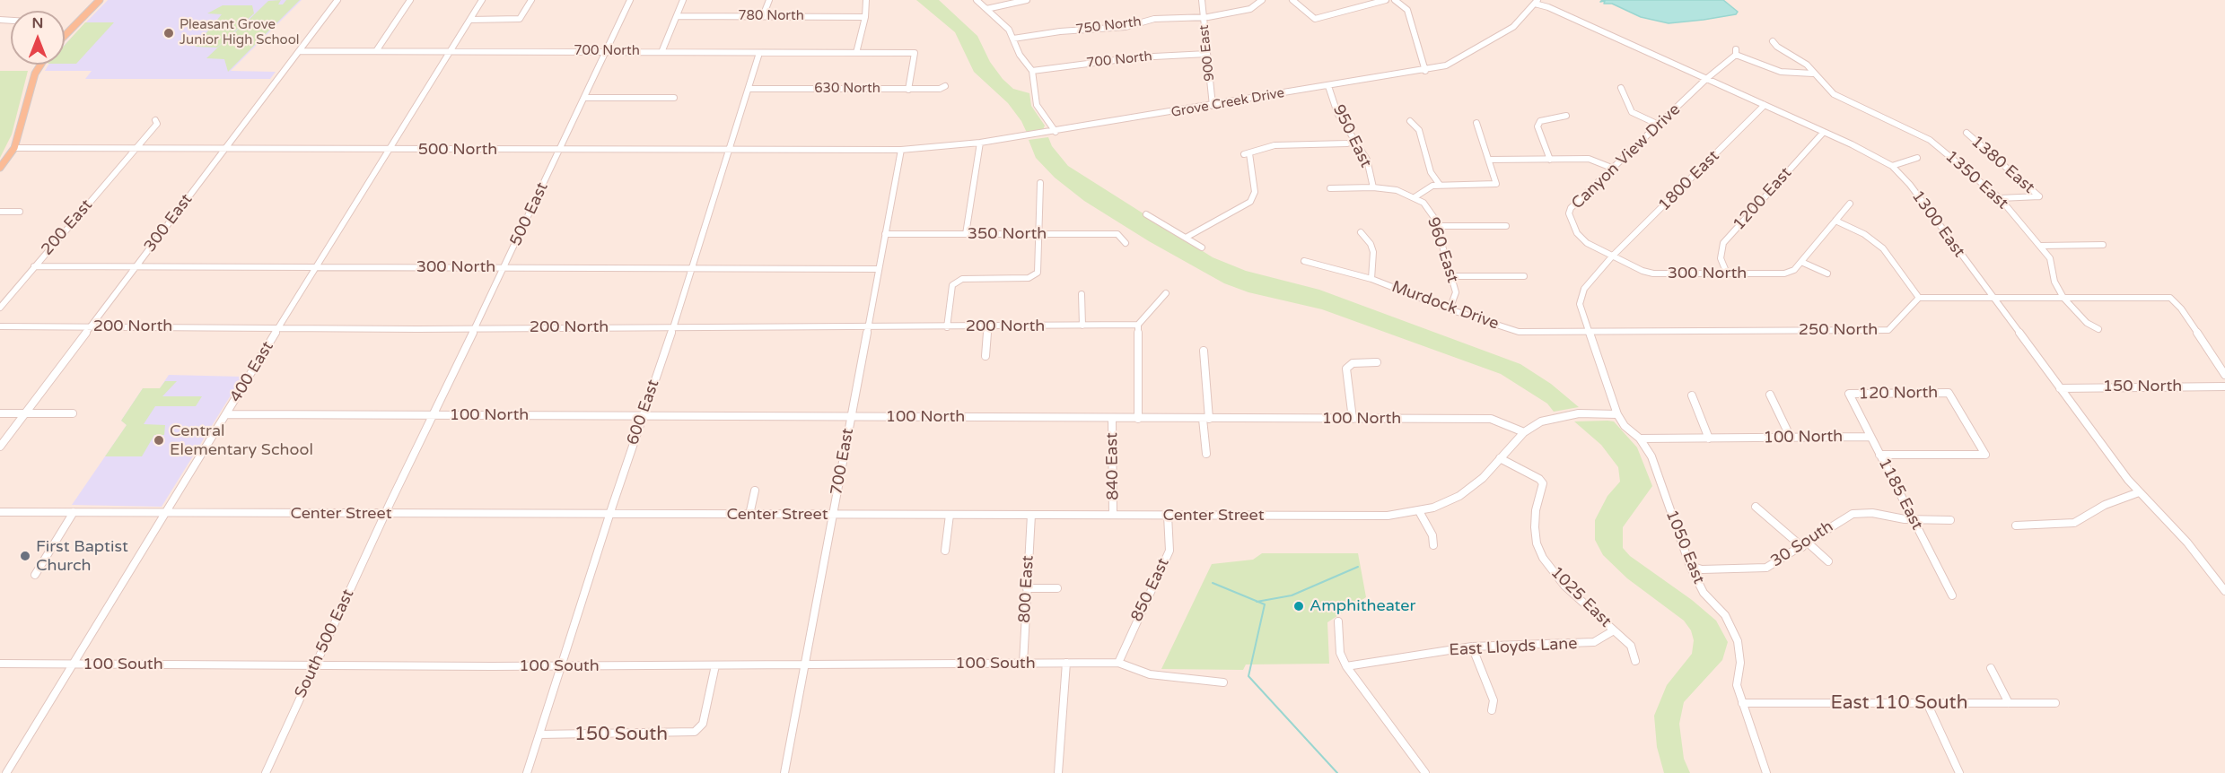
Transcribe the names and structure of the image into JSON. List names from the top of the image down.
{
  "streets": {
    "street": [
      "780 North",
      "750 North",
      "700 North",
      "900 East",
      "630 North",
      "Grove Creek Drive",
      "950 East",
      "500 North",
      "Canyon View Drive",
      "1380 East",
      "1350 East",
      "1800 East",
      "1200 East",
      "500 East",
      "300 East",
      "1300 East",
      "200 East",
      "350 North",
      "960 East",
      "300 North",
      "Murdock Drive",
      "200 North",
      "250 North",
      "400 East",
      "150 North",
      "120 North",
      "600 East",
      "100 North",
      "700 East",
      "840 East",
      "1185 East",
      "Center Street",
      "30 South",
      "1050 East",
      "800 East",
      "850 East",
      "1025 East",
      "South 500 East",
      "East Lloyds Lane",
      "100 South",
      "East 110 South",
      "150 South"
    ]
  },
  "crossings": [
    ["750 North", "900 East"],
    ["700 North", "900 East"],
    ["700 North", "630 North"],
    ["700 North", "500 East"],
    ["700 North", "300 East"],
    ["700 North", "400 East"],
    ["700 North", "600 East"],
    ["900 East", "Grove Creek Drive"],
    ["630 North", "600 East"],
    ["Grove Creek Drive", "950 East"],
    ["Grove Creek Drive", "500 North"],
    ["Grove Creek Drive", "1300 East"],
    ["Grove Creek Drive", "700 East"],
    ["500 North", "500 East"],
    ["500 North", "300 East"],
    ["500 North", "200 East"],
    ["500 North", "400 East"],
    ["500 North", "600 East"],
    ["500 North", "700 East"],
    ["Canyon View Drive", "1350 East"],
    ["Canyon View Drive", "1800 East"],
    ["Canyon View Drive", "1300 East"],
    ["Canyon View Drive", "300 North"],
    ["1380 East", "1350 East"],
    ["1800 East", "1300 East"],
    ["1800 East", "300 North"],
    ["1200 East", "1300 East"],
    ["1200 East", "300 North"],
    ["500 East", "300 North"],
    ["500 East", "200 North"],
    ["500 East", "100 North"],
    ["500 East", "Center Street"],
    ["500 East", "South 500 East"],
    ["300 East", "300 North"],
    ["300 East", "200 North"],
    ["1300 East", "150 North"],
    ["200 East", "300 North"],
    ["350 North", "700 East"],
    ["960 East", "Murdock Drive"],
    ["300 North", "400 East"],
    ["300 North", "600 East"],
    ["300 North", "700 East"],
    ["Murdock Drive", "250 North"],
    ["200 North", "400 East"],
    ["200 North", "600 East"],
    ["200 North", "700 East"],
    ["400 East", "100 North"],
    ["400 East", "Center Street"],
    ["400 East", "100 South"],
    ["120 North", "1185 East"],
    ["600 East", "100 North"],
    ["600 East", "Center Street"],
    ["600 East", "100 South"],
    ["600 East", "150 South"],
    ["100 North", "700 East"],
    ["100 North", "840 East"],
    ["100 North", "1185 East"],
    ["100 North", "Center Street"],
    ["100 North", "1050 East"],
    ["700 East", "Center Street"],
    ["700 East", "100 South"],
    ["840 East", "Center Street"],
    ["1185 East", "30 South"],
    ["Center Street", "800 East"],
    ["Center Street", "850 East"],
    ["Center Street", "1025 East"],
    ["Center Street", "South 500 East"],
    ["30 South", "1050 East"],
    ["1050 East", "East 110 South"],
    ["800 East", "100 South"],
    ["850 East", "100 South"],
    ["1025 East", "East Lloyds Lane"],
    ["South 500 East", "100 South"],
    ["100 South", "150 South"]
  ],
  "places": [
    "Pleasant Grove Junior High School",
    "Central Elementary School",
    "First Baptist Church",
    "Amphitheater"
  ],
  "north": "top"
}
